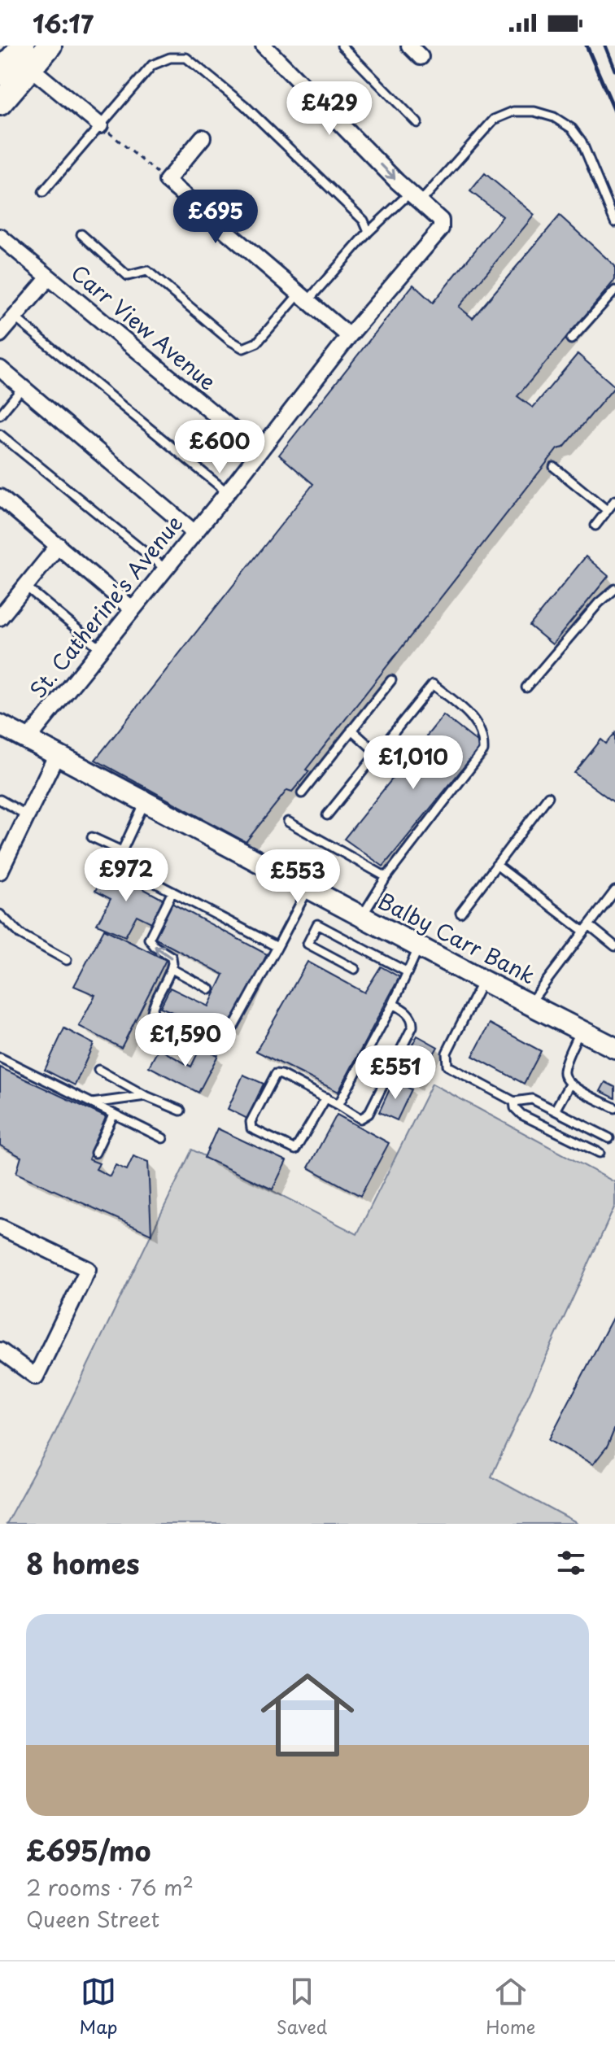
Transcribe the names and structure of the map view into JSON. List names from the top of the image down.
{
  "streets": {
    "street": ["Carr View Avenue", "St. Catherine's Avenue", "Balby Carr Bank"]
  },
  "crossings": [
    ["Carr View Avenue", "St. Catherine's Avenue"],
    ["St. Catherine's Avenue", "Balby Carr Bank"]
  ],
  "page": {
    "status": "16:17",
    "price": [
      "£429",
      "£695",
      "£600",
      "£1,010",
      "£972",
      "£553",
      "£1,590",
      "£551"
    ],
    "heading": "8 homes",
    "list": [
      {
        "name": "£695/mo",
        "note": "2 rooms · 76 m² · Queen Street"
      }
    ],
    "tabs": ["Map", "Saved", "Home"]
  }
}
